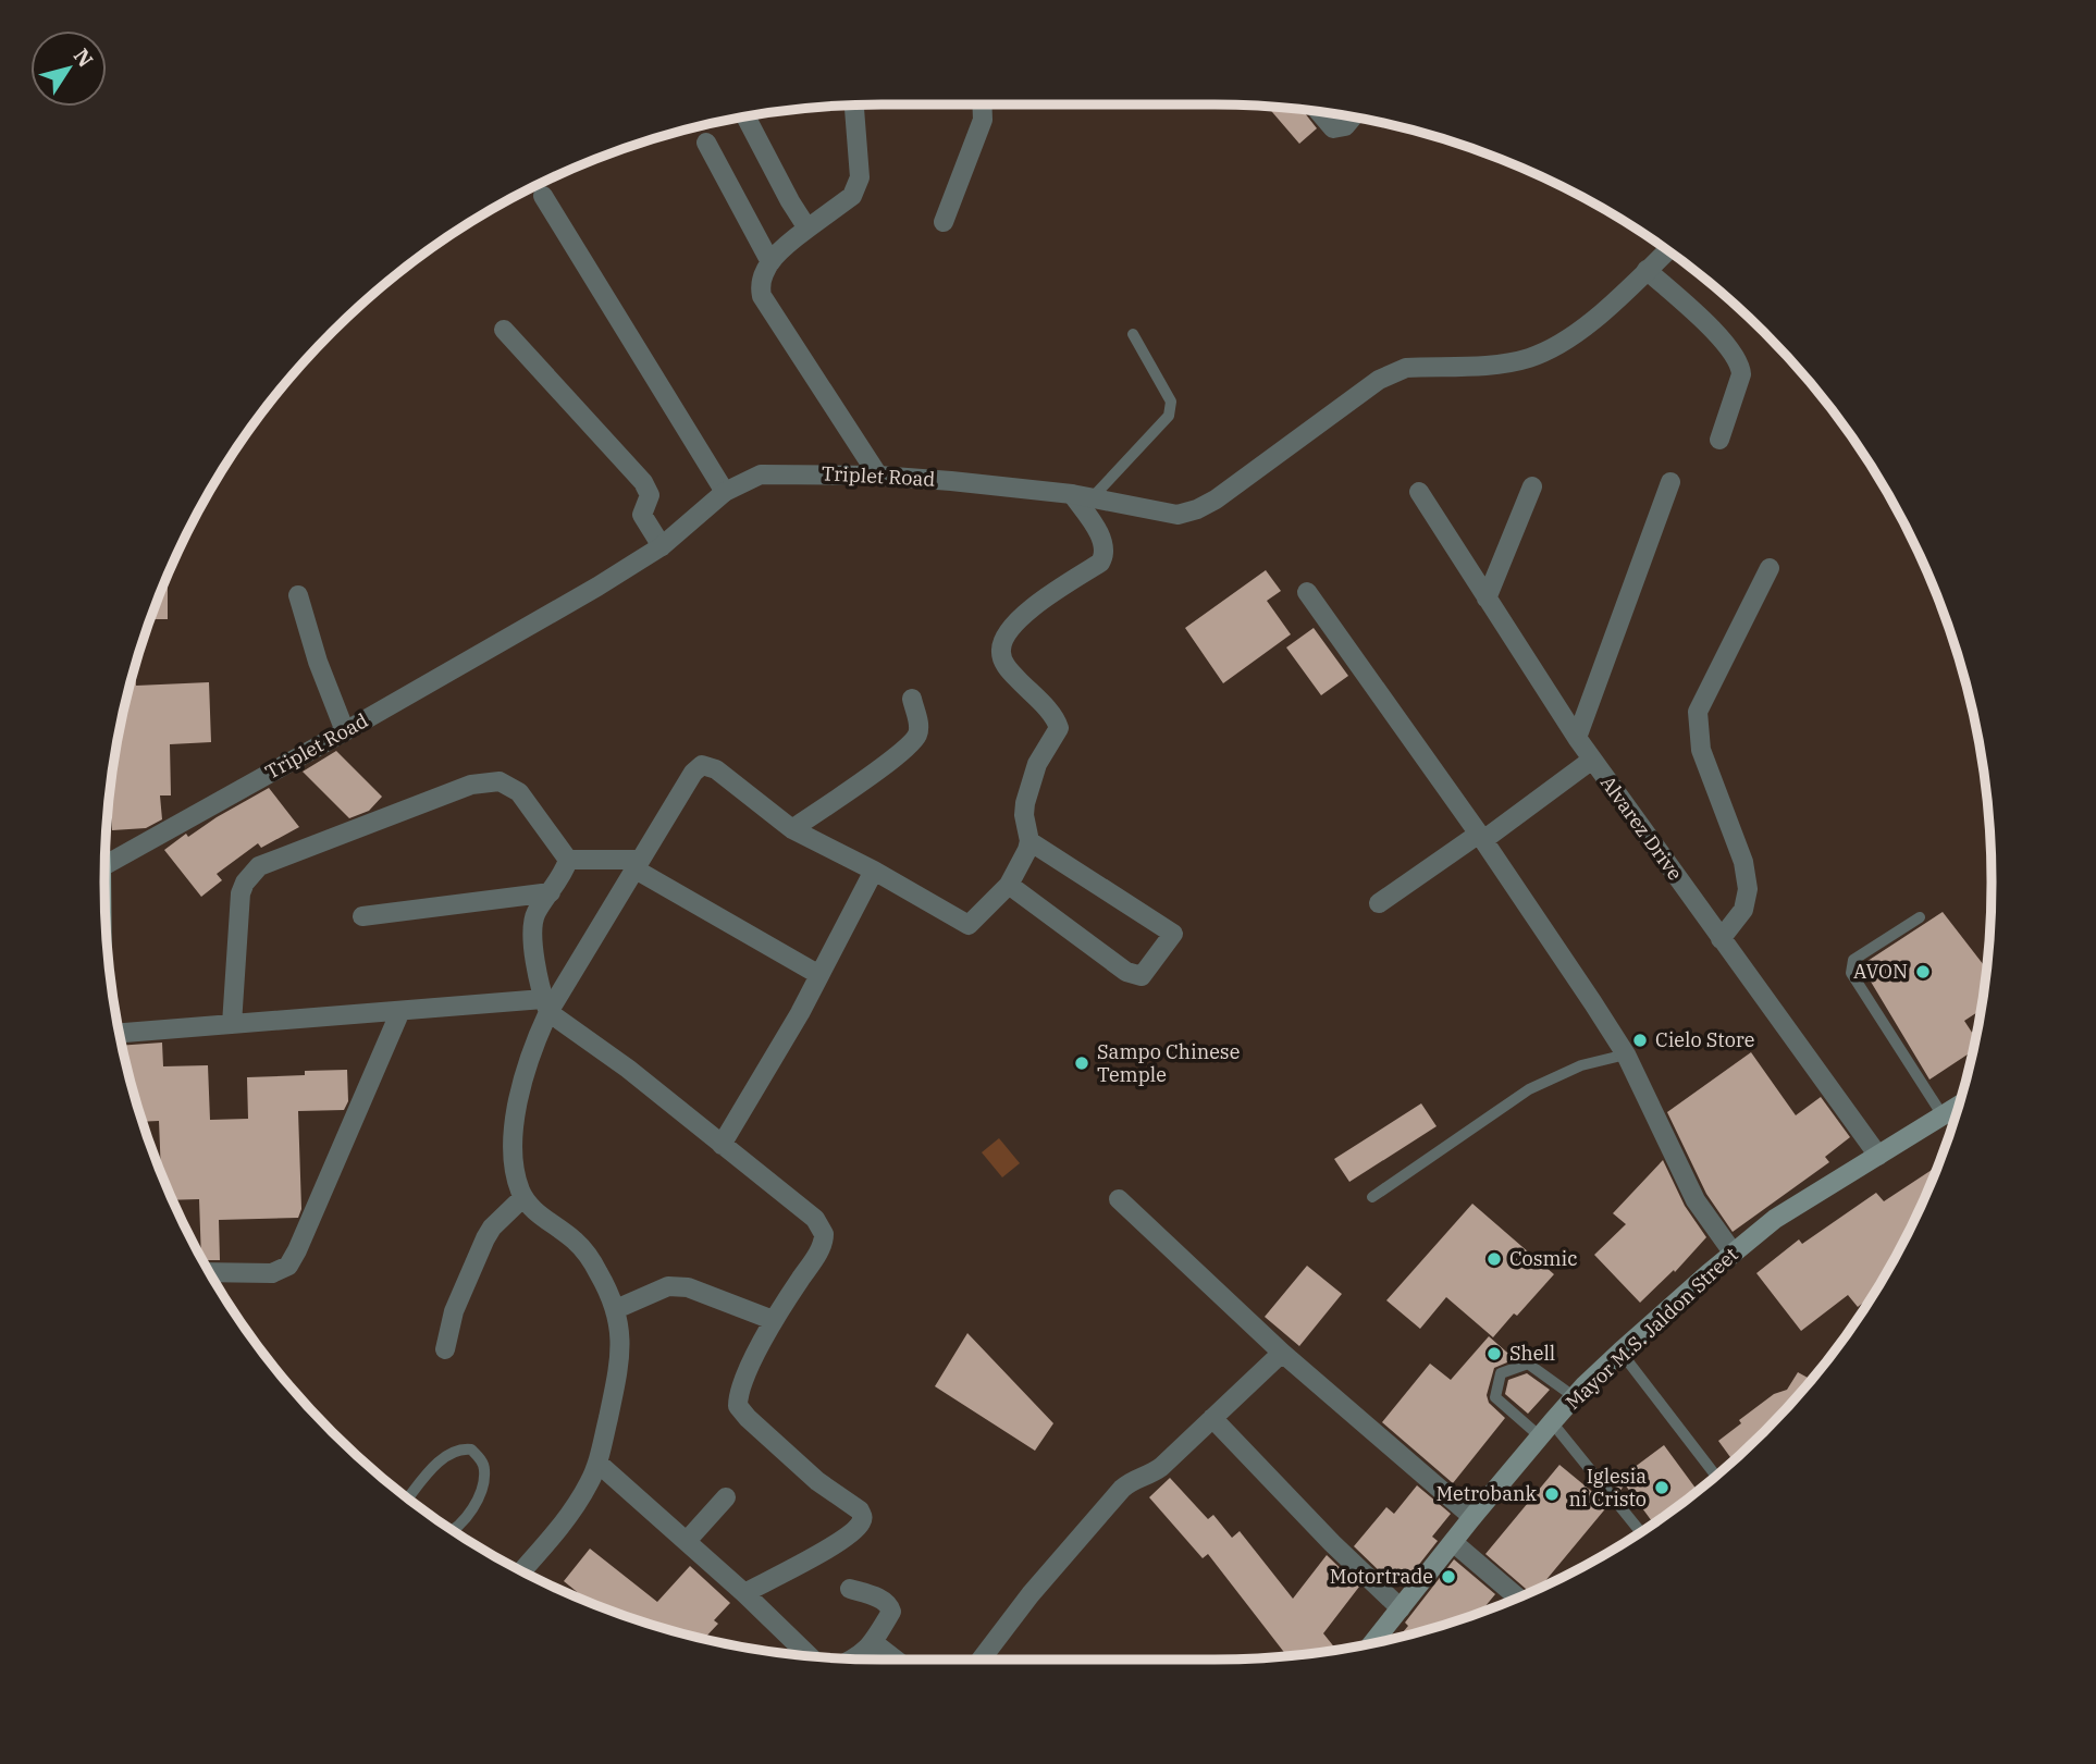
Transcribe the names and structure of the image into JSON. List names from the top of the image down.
{
  "streets": {
    "main road": ["Mayor M.S. Jaldon Street"],
    "street": ["Triplet Road", "Alvarez Drive"]
  },
  "crossings": [
    ["Alvarez Drive", "Mayor M.S. Jaldon Street"]
  ],
  "places": [
    "AVON",
    "Cielo Store",
    "Sampo Chinese Temple",
    "Cosmic",
    "Shell",
    "Iglesia ni Cristo",
    "Metrobank",
    "Motortrade"
  ],
  "north": "top right"
}
